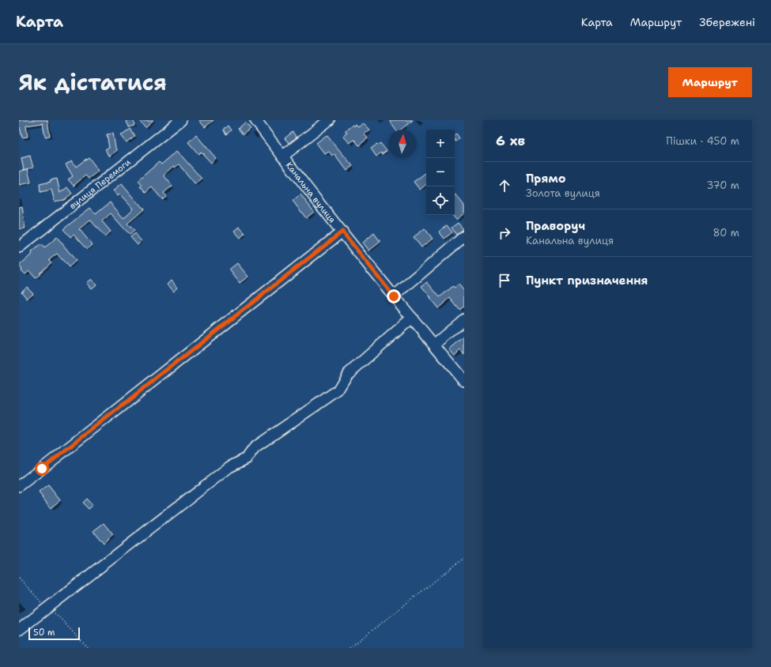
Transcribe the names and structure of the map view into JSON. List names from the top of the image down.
{
  "streets": {
    "street": ["вулиця Перемоги", "Канальна вулиця"]
  },
  "scale_bar": "50 m",
  "north": "top",
  "page": {
    "header": "Карта",
    "nav": ["Карта", "Маршрут", "Збережені"],
    "title": "Як дістатися",
    "buttons": "Маршрут",
    "heading": ["6 хв", "Пішки · 450 m"],
    "map_buttons": ["+", "−"],
    "list": [
      ["Прямо", "Золота вулиця", "370 m"],
      ["Праворуч", "Канальна вулиця", "80 m"],
      "Пункт призначення"
    ],
    "scale": "50 m"
  }
}
